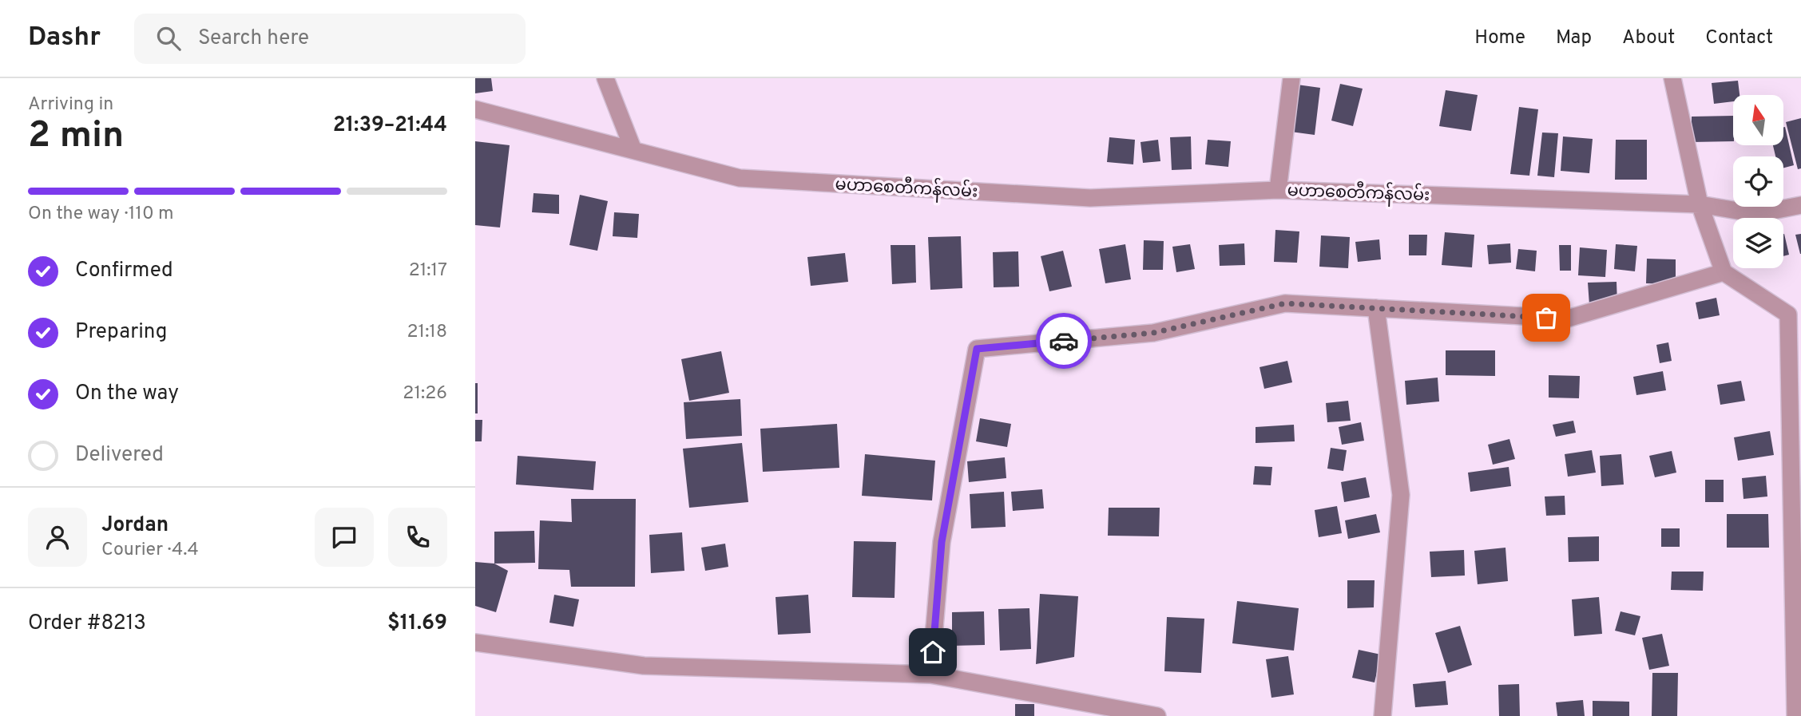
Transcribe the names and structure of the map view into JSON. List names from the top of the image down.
{
  "streets": {
    "street": ["မဟာစေတီကန်လမ်း"]
  },
  "north": "top",
  "page": {
    "header": "Dashr",
    "search": "Search here",
    "nav": [
      "Home",
      "Map",
      "About",
      "Contact"
    ],
    "heading": ["2 min", "Arriving in", "21:39–21:44"],
    "panel": [
      "Jordan",
      "Courier · 4.4",
      "Order #8213",
      "$11.69"
    ],
    "bar": "On the way · 110 m",
    "list": [
      ["Confirmed", "21:17"],
      ["Preparing", "21:18"],
      ["On the way", "21:26"],
      "Delivered"
    ]
  }
}
